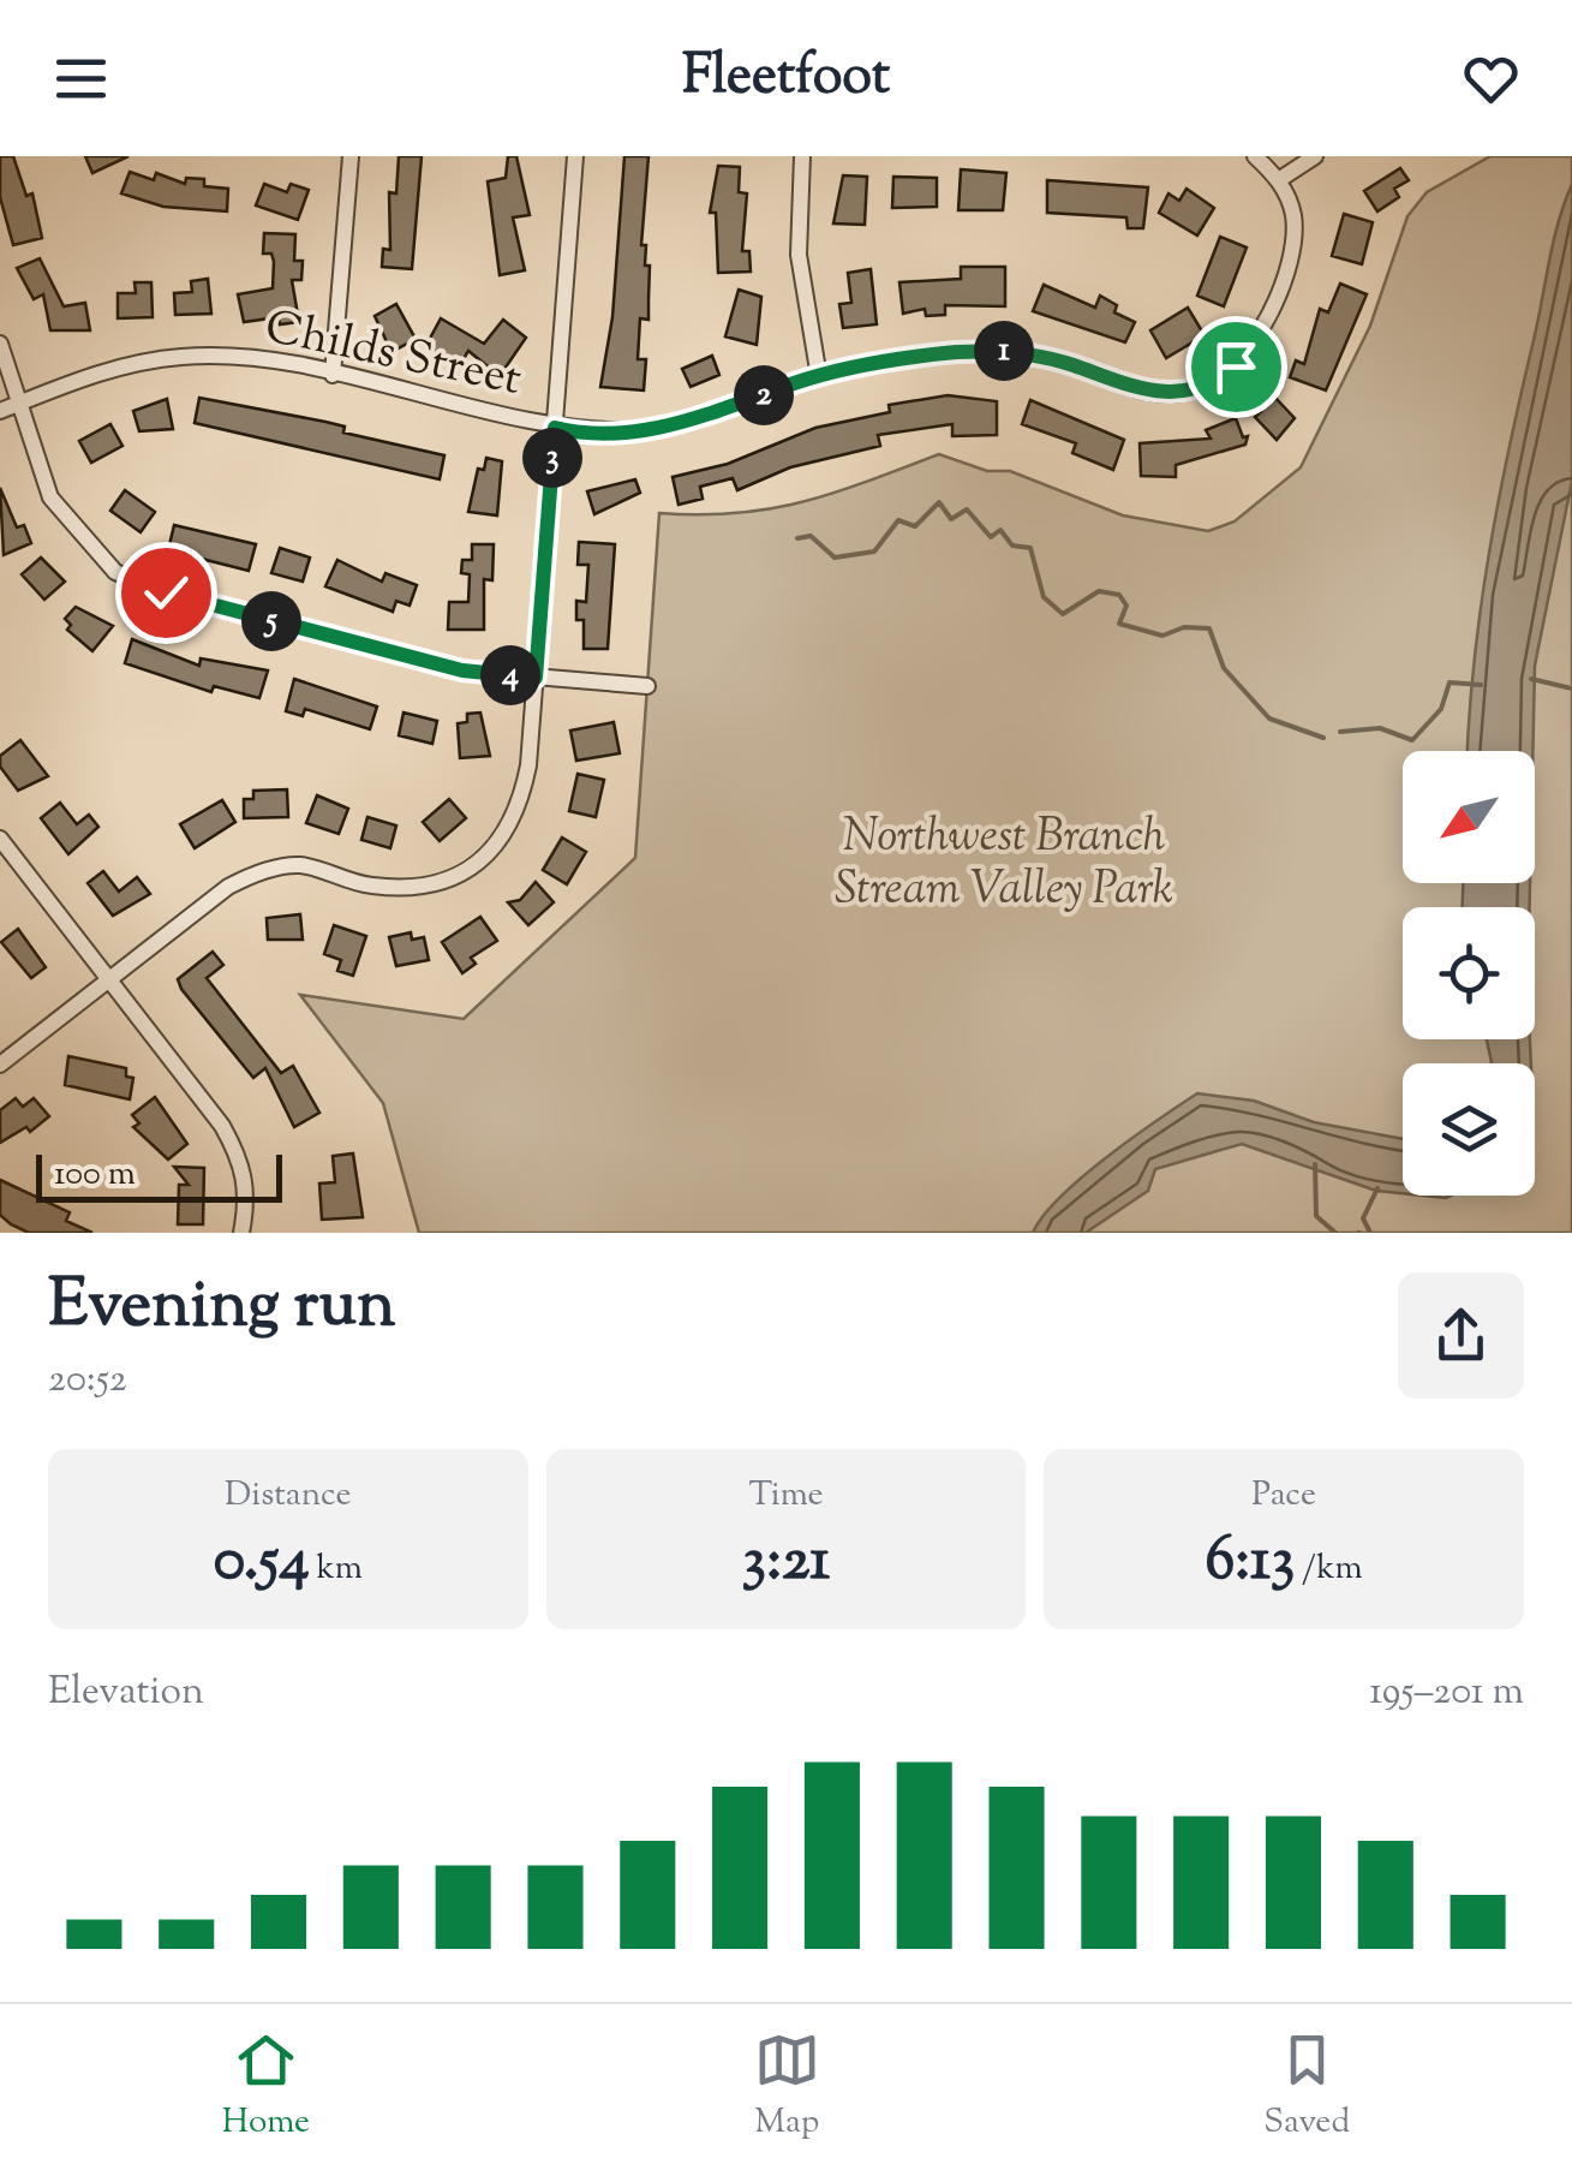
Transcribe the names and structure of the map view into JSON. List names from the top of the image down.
{
  "streets": {
    "street": ["Childs Street"]
  },
  "parks": ["Northwest Branch Stream Valley Park"],
  "scale_bar": "100 m",
  "north": "bottom left",
  "page": {
    "header": "Fleetfoot",
    "pins": [
      "1",
      "2",
      "3",
      "5",
      "4"
    ],
    "scale": "100 m",
    "heading": ["Evening run", "20:52"],
    "stats": [
      ["Distance", "0.54 km"],
      ["Time", "3:21"],
      ["Pace", "6:13 /km"]
    ],
    "chart": ["Elevation", "195–201 m"],
    "tabs": ["Home", "Map", "Saved"]
  }
}
